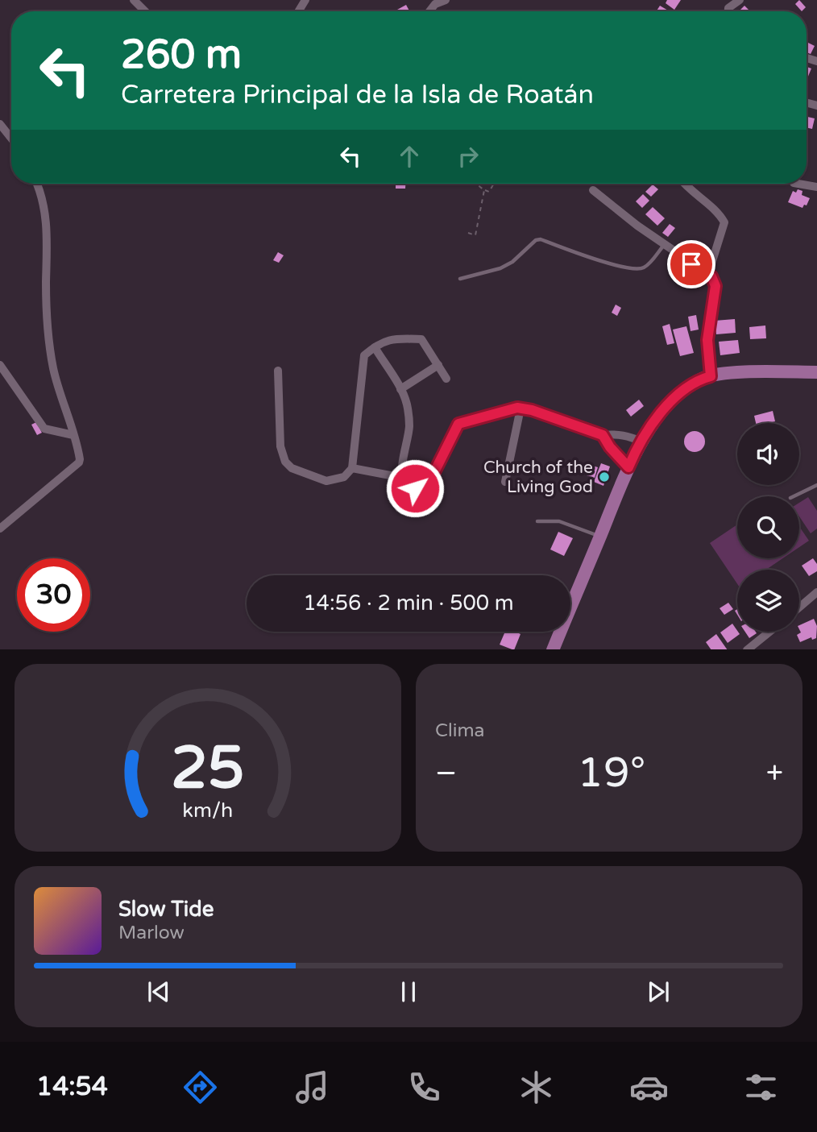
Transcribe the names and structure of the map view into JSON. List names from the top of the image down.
{
  "places": ["Church of the Living God"],
  "page": {
    "turn": ["260 m", "Carretera Principal de la Isla de Roatán"],
    "limit": "30",
    "trip": "14:56 · 2 min · 500 m",
    "tile": "Clima",
    "heat": ["−", "19°", "+"],
    "song": ["Slow Tide", "Marlow"],
    "tabs": "14:54",
    "gauge": ["25", "km/h"]
  }
}
